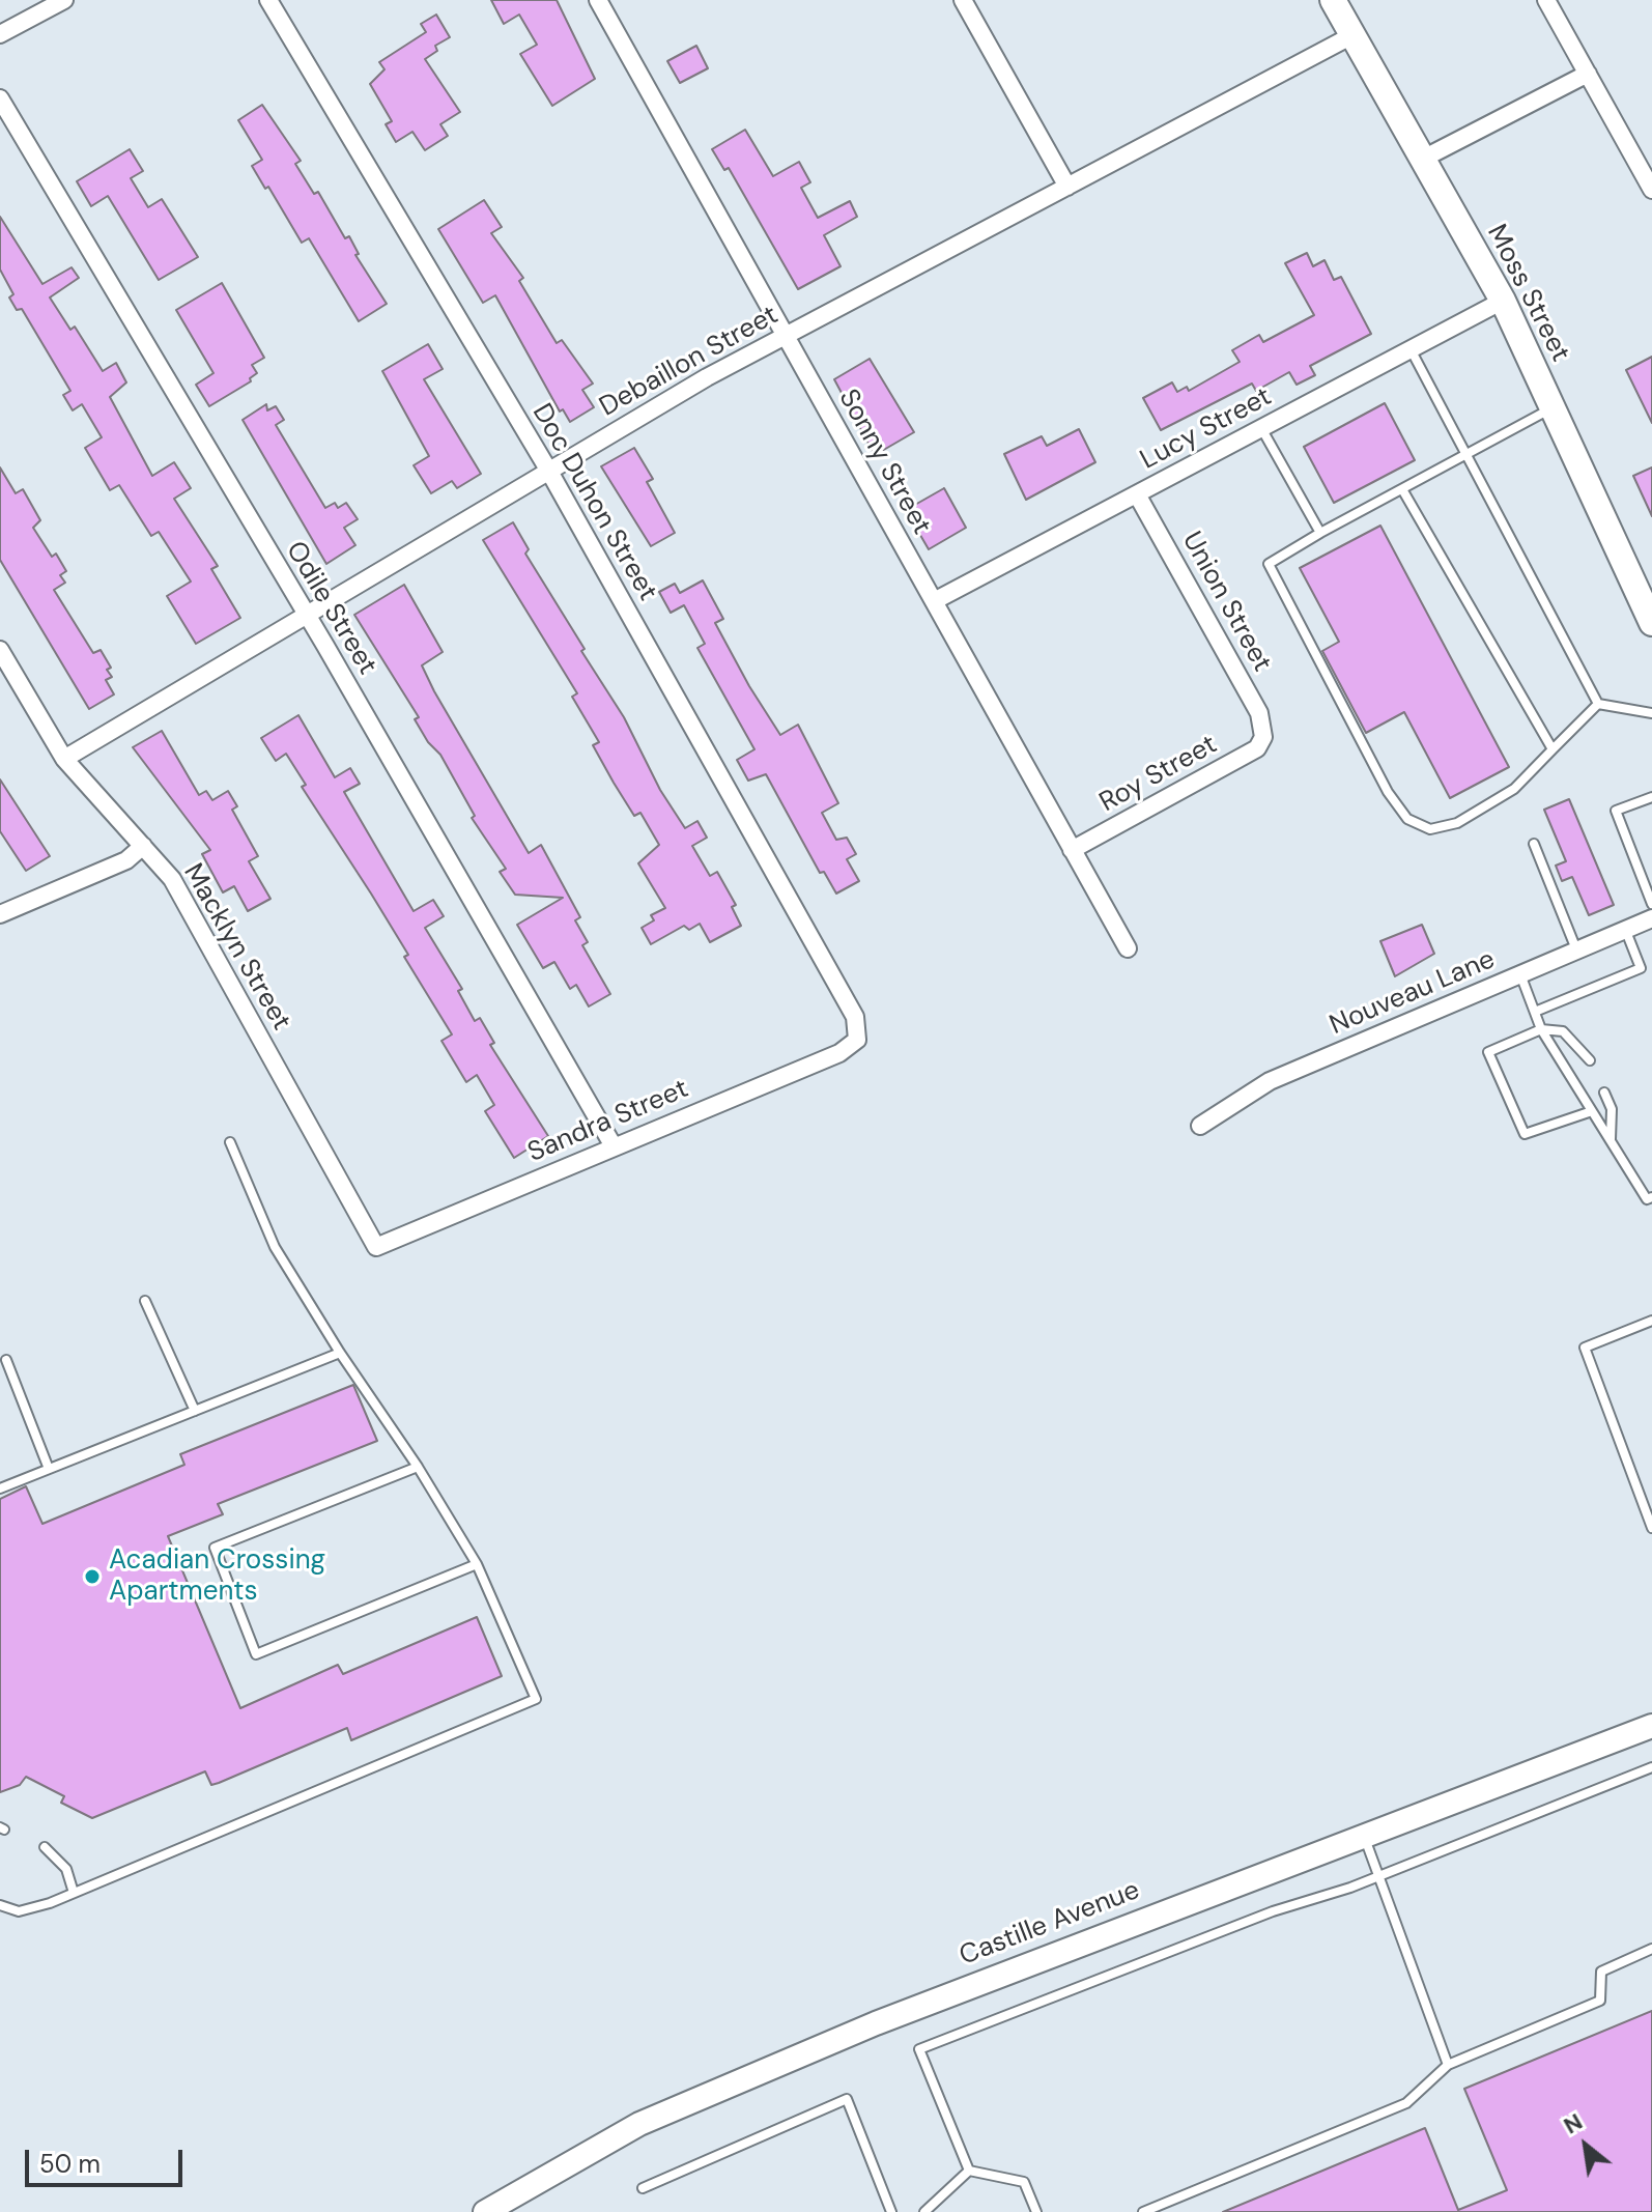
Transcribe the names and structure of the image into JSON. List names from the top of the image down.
{
  "streets": {
    "main road": ["Moss Street"],
    "street": [
      "Debaillon Street",
      "Lucy Street",
      "Sonny Street",
      "Doc Duhon Street",
      "Union Street",
      "Odile Street",
      "Roy Street",
      "Macklyn Street",
      "Nouveau Lane",
      "Sandra Street",
      "Castille Avenue"
    ]
  },
  "crossings": [
    ["Moss Street", "Debaillon Street"],
    ["Moss Street", "Lucy Street"],
    ["Debaillon Street", "Sonny Street"],
    ["Debaillon Street", "Doc Duhon Street"],
    ["Debaillon Street", "Odile Street"],
    ["Debaillon Street", "Macklyn Street"],
    ["Lucy Street", "Sonny Street"],
    ["Lucy Street", "Union Street"],
    ["Sonny Street", "Roy Street"],
    ["Doc Duhon Street", "Sandra Street"],
    ["Union Street", "Roy Street"],
    ["Odile Street", "Sandra Street"],
    ["Macklyn Street", "Sandra Street"]
  ],
  "places": ["Acadian Crossing Apartments"],
  "scale_bar": "50 m",
  "north": "top left"
}
